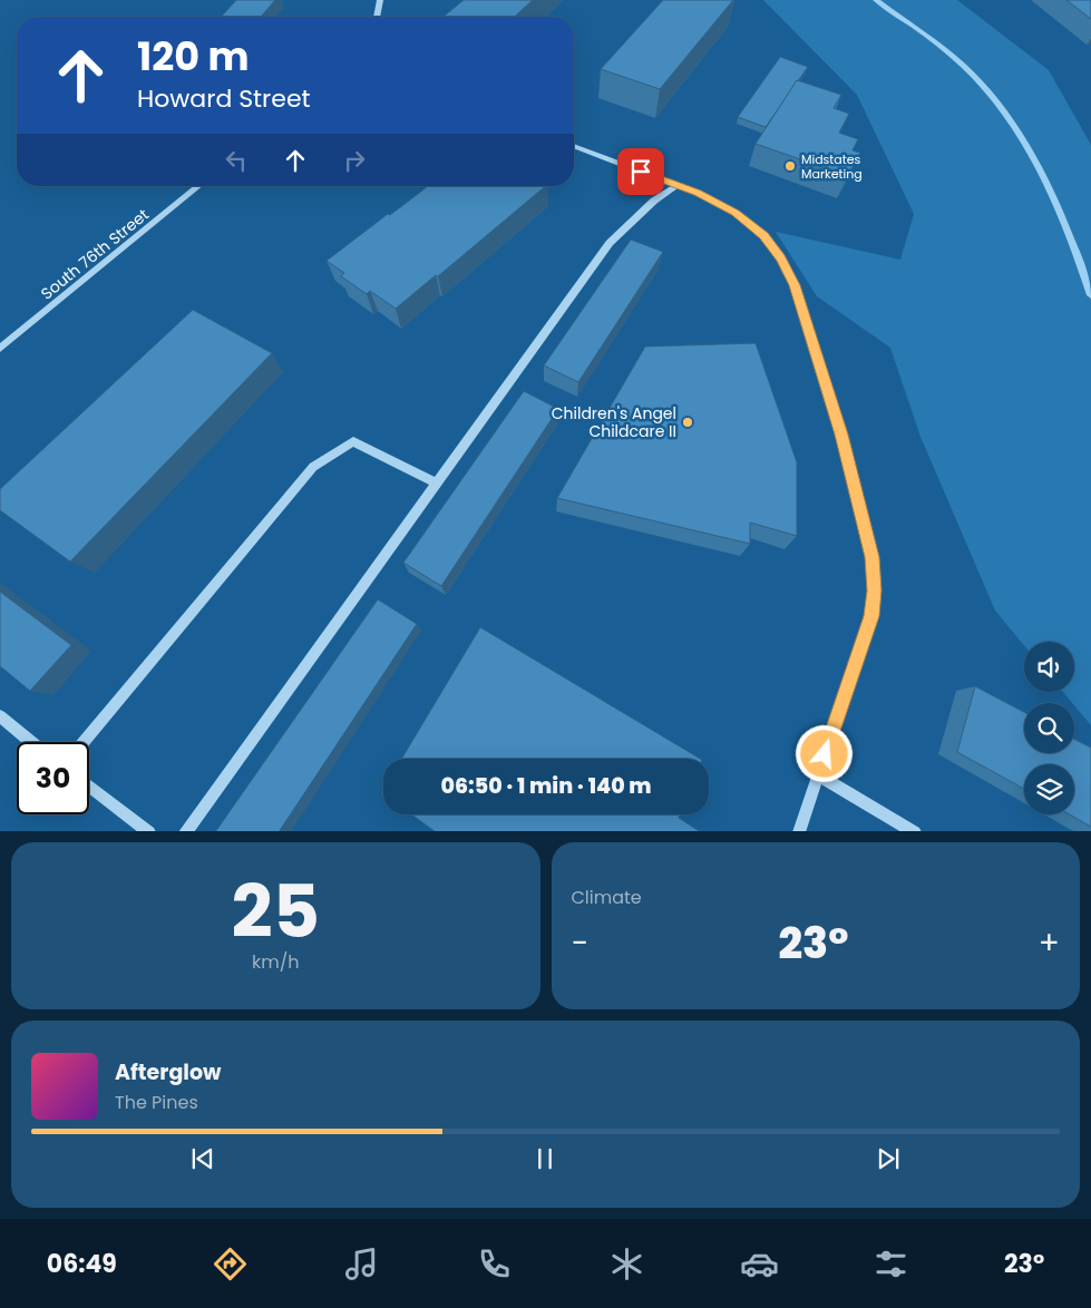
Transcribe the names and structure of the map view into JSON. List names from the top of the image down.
{
  "streets": {
    "street": ["South 76th Street"]
  },
  "places": ["Midstates Marketing", "Children's Angel Childcare II"],
  "page": {
    "turn": ["120 m", "Howard Street"],
    "limit": "30",
    "trip": "06:50 · 1 min · 140 m",
    "tile": [
      ["25", "km/h"],
      "Climate"
    ],
    "heat": ["−", "23°", "+"],
    "song": ["Afterglow", "The Pines"],
    "tabs": ["06:49", "23°"]
  }
}
